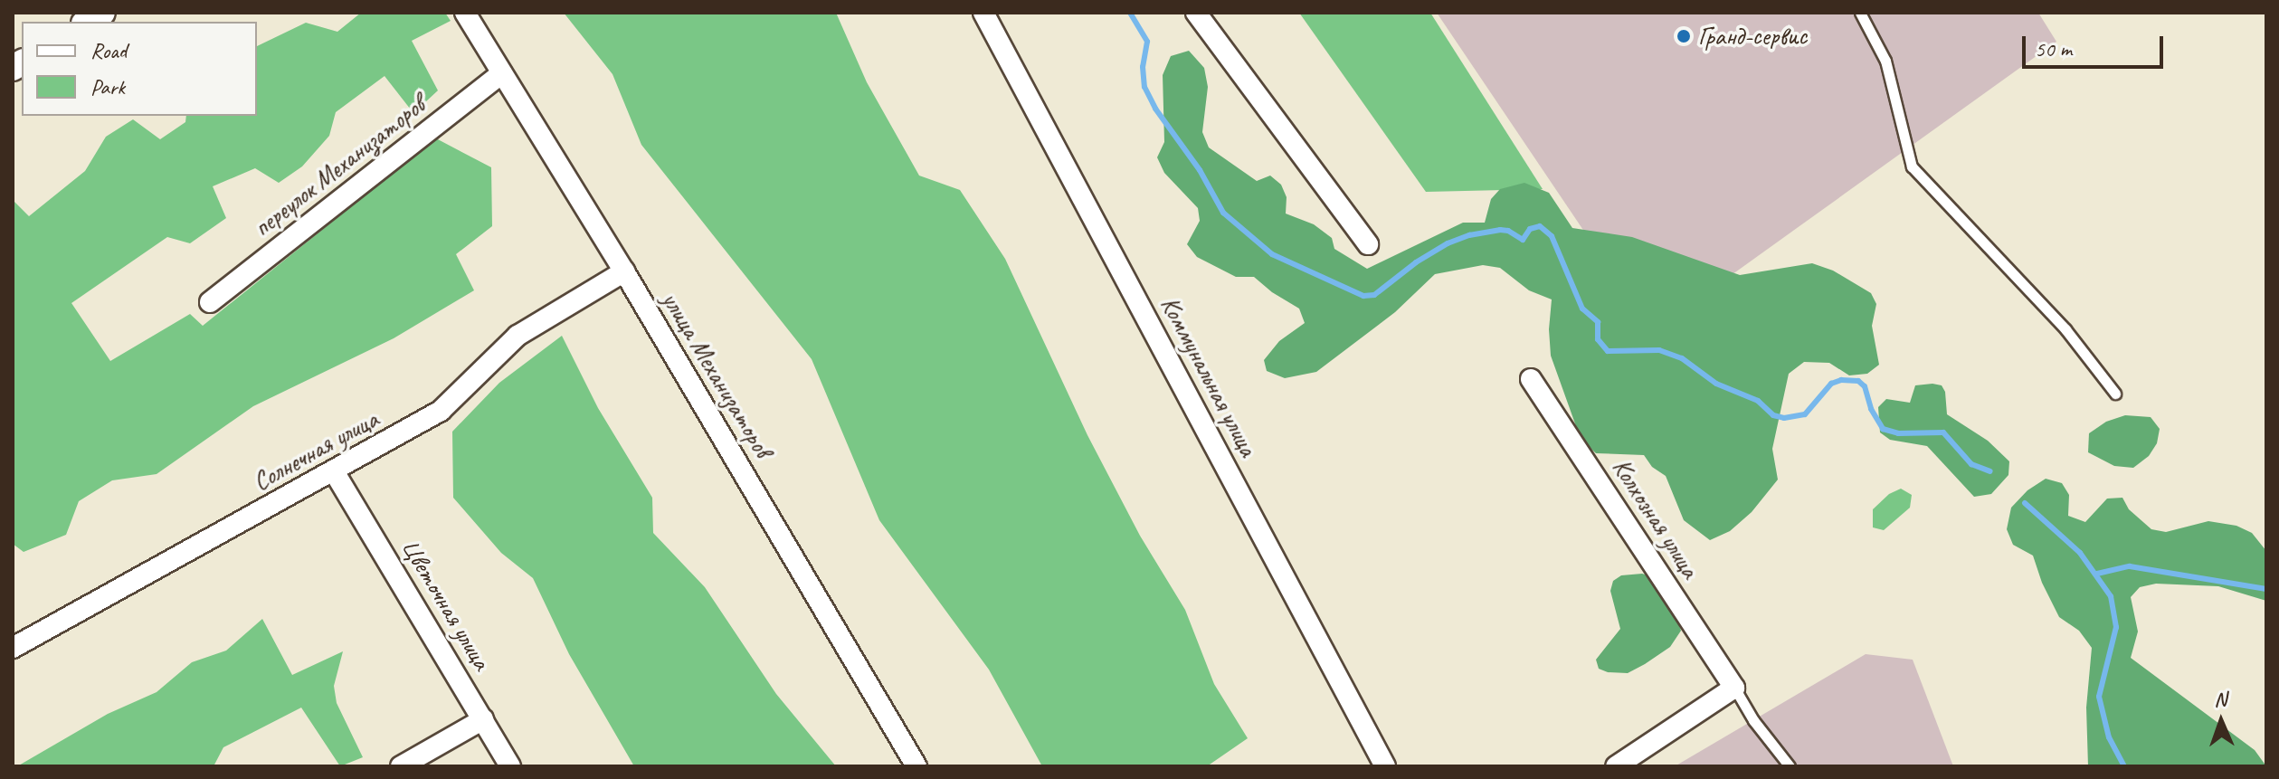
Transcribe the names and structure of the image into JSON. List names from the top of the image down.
{
  "streets": {
    "street": [
      "переулок Механизаторов",
      "улица Механизаторов",
      "Коммунальная улица",
      "Солнечная улица",
      "Колхозная улица",
      "Цветочная улица"
    ]
  },
  "crossings": [
    ["переулок Механизаторов", "улица Механизаторов"],
    ["улица Механизаторов", "Солнечная улица"],
    ["Солнечная улица", "Цветочная улица"]
  ],
  "places": ["Гранд-сервис"],
  "legend": ["Road", "Park"],
  "scale_bar": "50 m",
  "north": "top"
}
